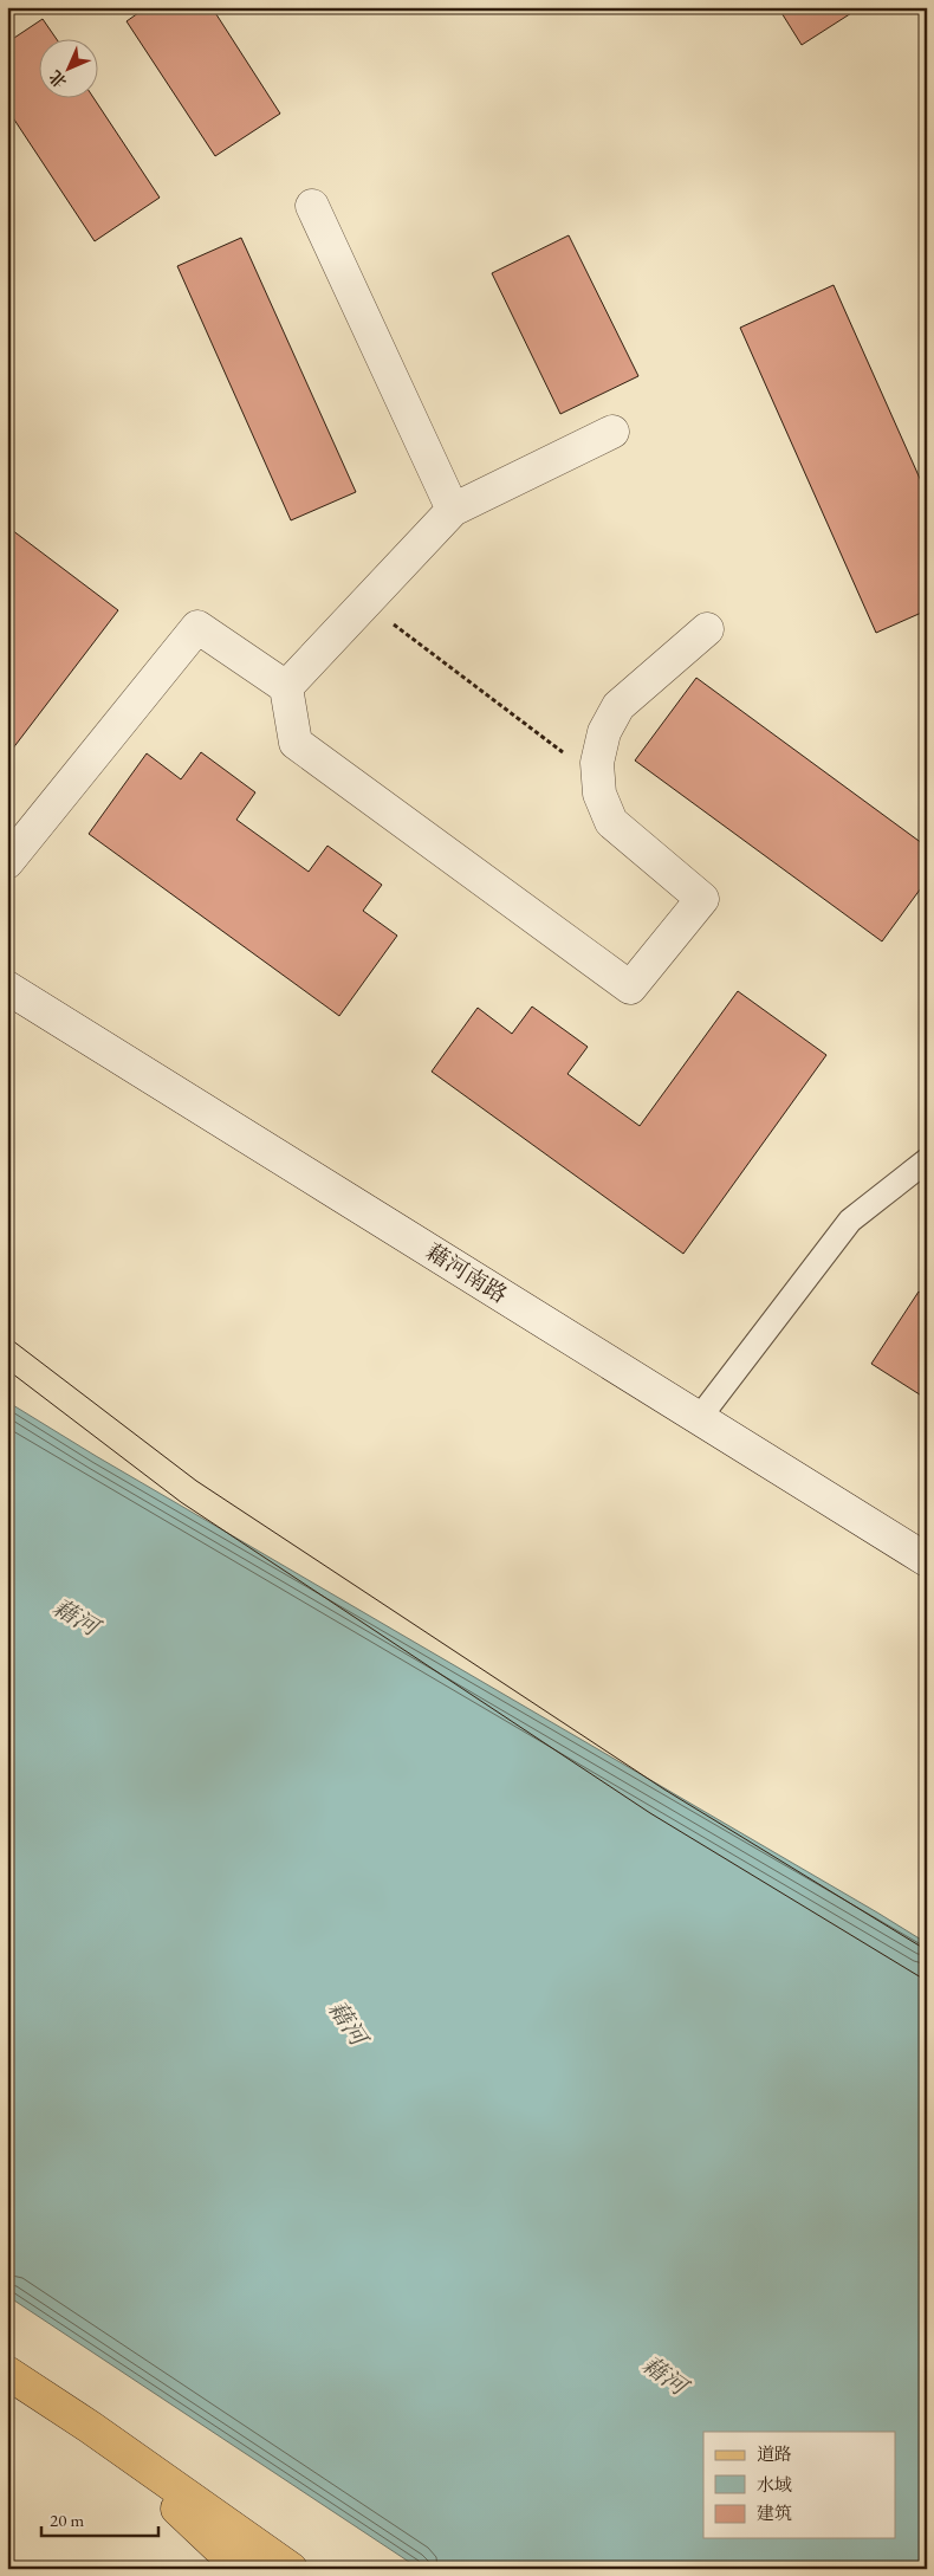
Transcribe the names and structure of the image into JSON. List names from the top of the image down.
{
  "streets": {
    "street": ["藉河南路"]
  },
  "water": ["藉河"],
  "legend": ["道路", "水域", "建筑"],
  "scale_bar": "20 m",
  "north": "bottom left"
}
